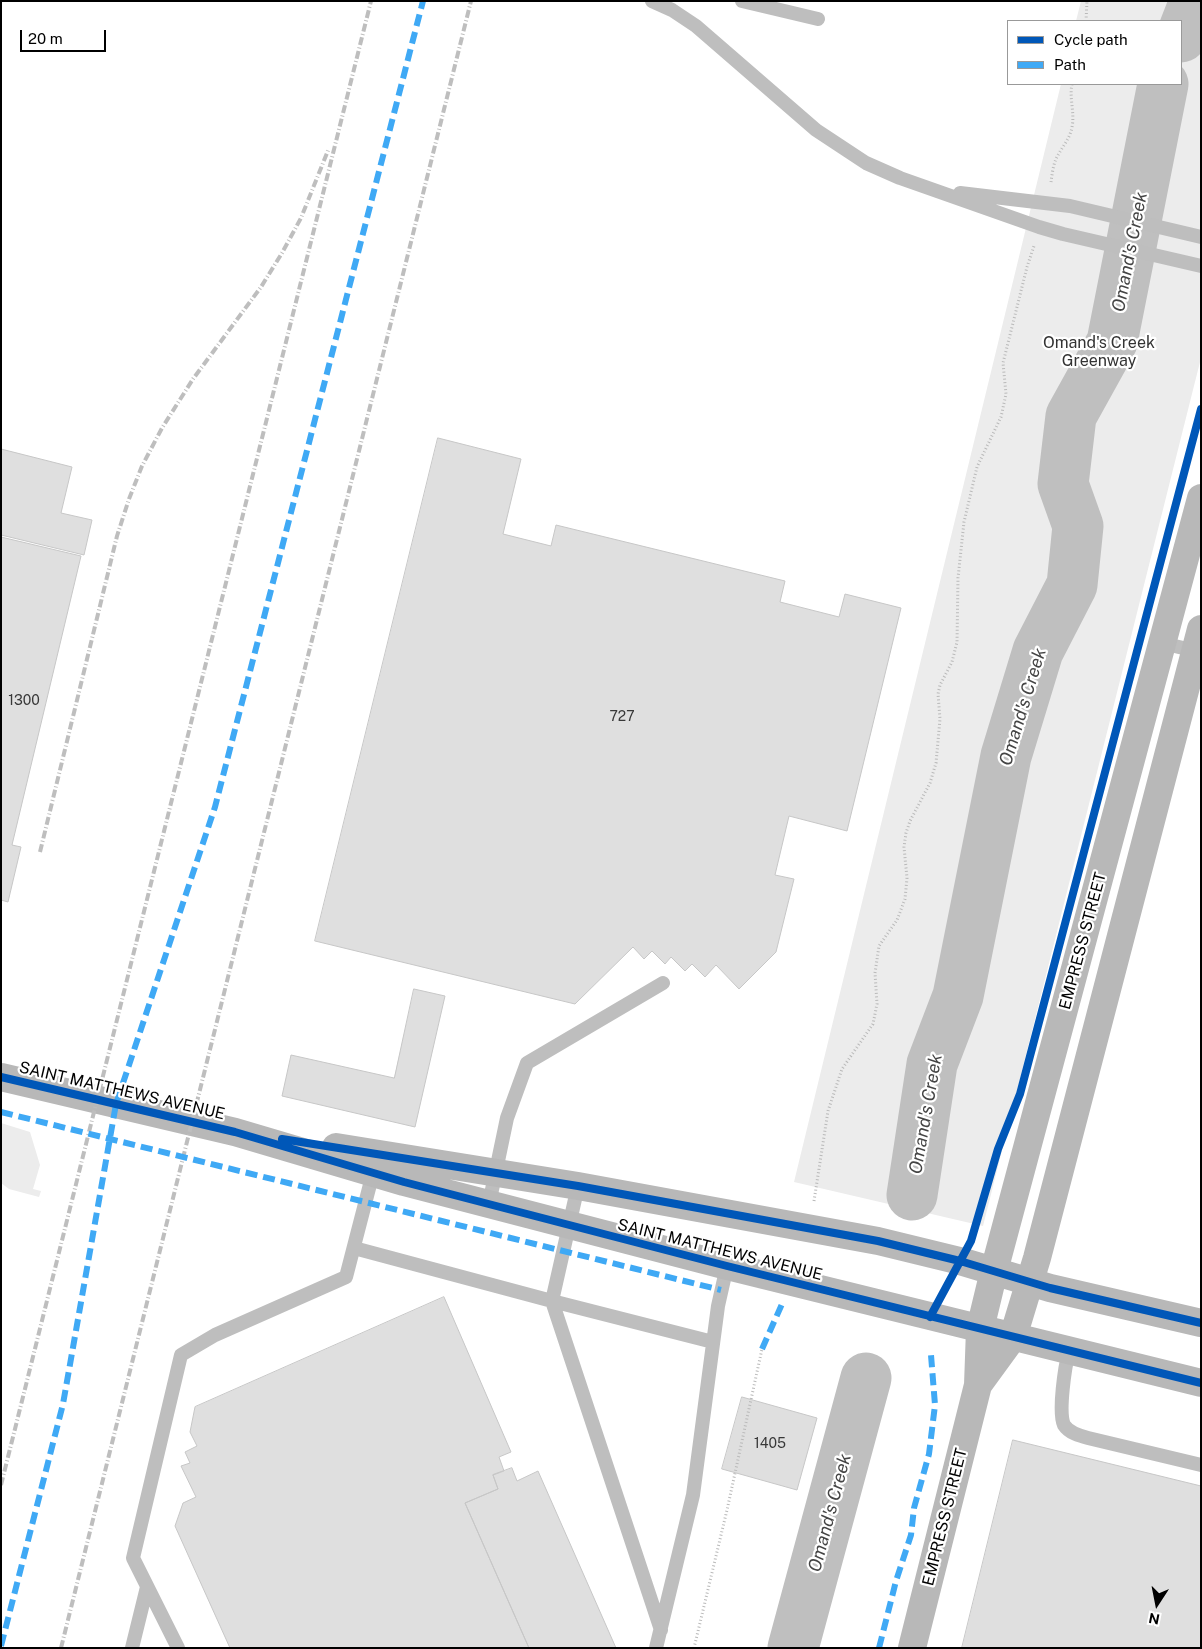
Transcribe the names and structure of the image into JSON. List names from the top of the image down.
{
  "streets": {
    "main road": ["EMPRESS STREET", "SAINT MATTHEWS AVENUE"]
  },
  "crossings": [
    ["EMPRESS STREET", "SAINT MATTHEWS AVENUE"]
  ],
  "water": ["Omand's Creek"],
  "parks": ["Omand's Creek Greenway"],
  "house_numbers": ["1300", "727", "1405"],
  "legend": ["Cycle path", "Path"],
  "scale_bar": "20 m",
  "north": "bottom"
}
